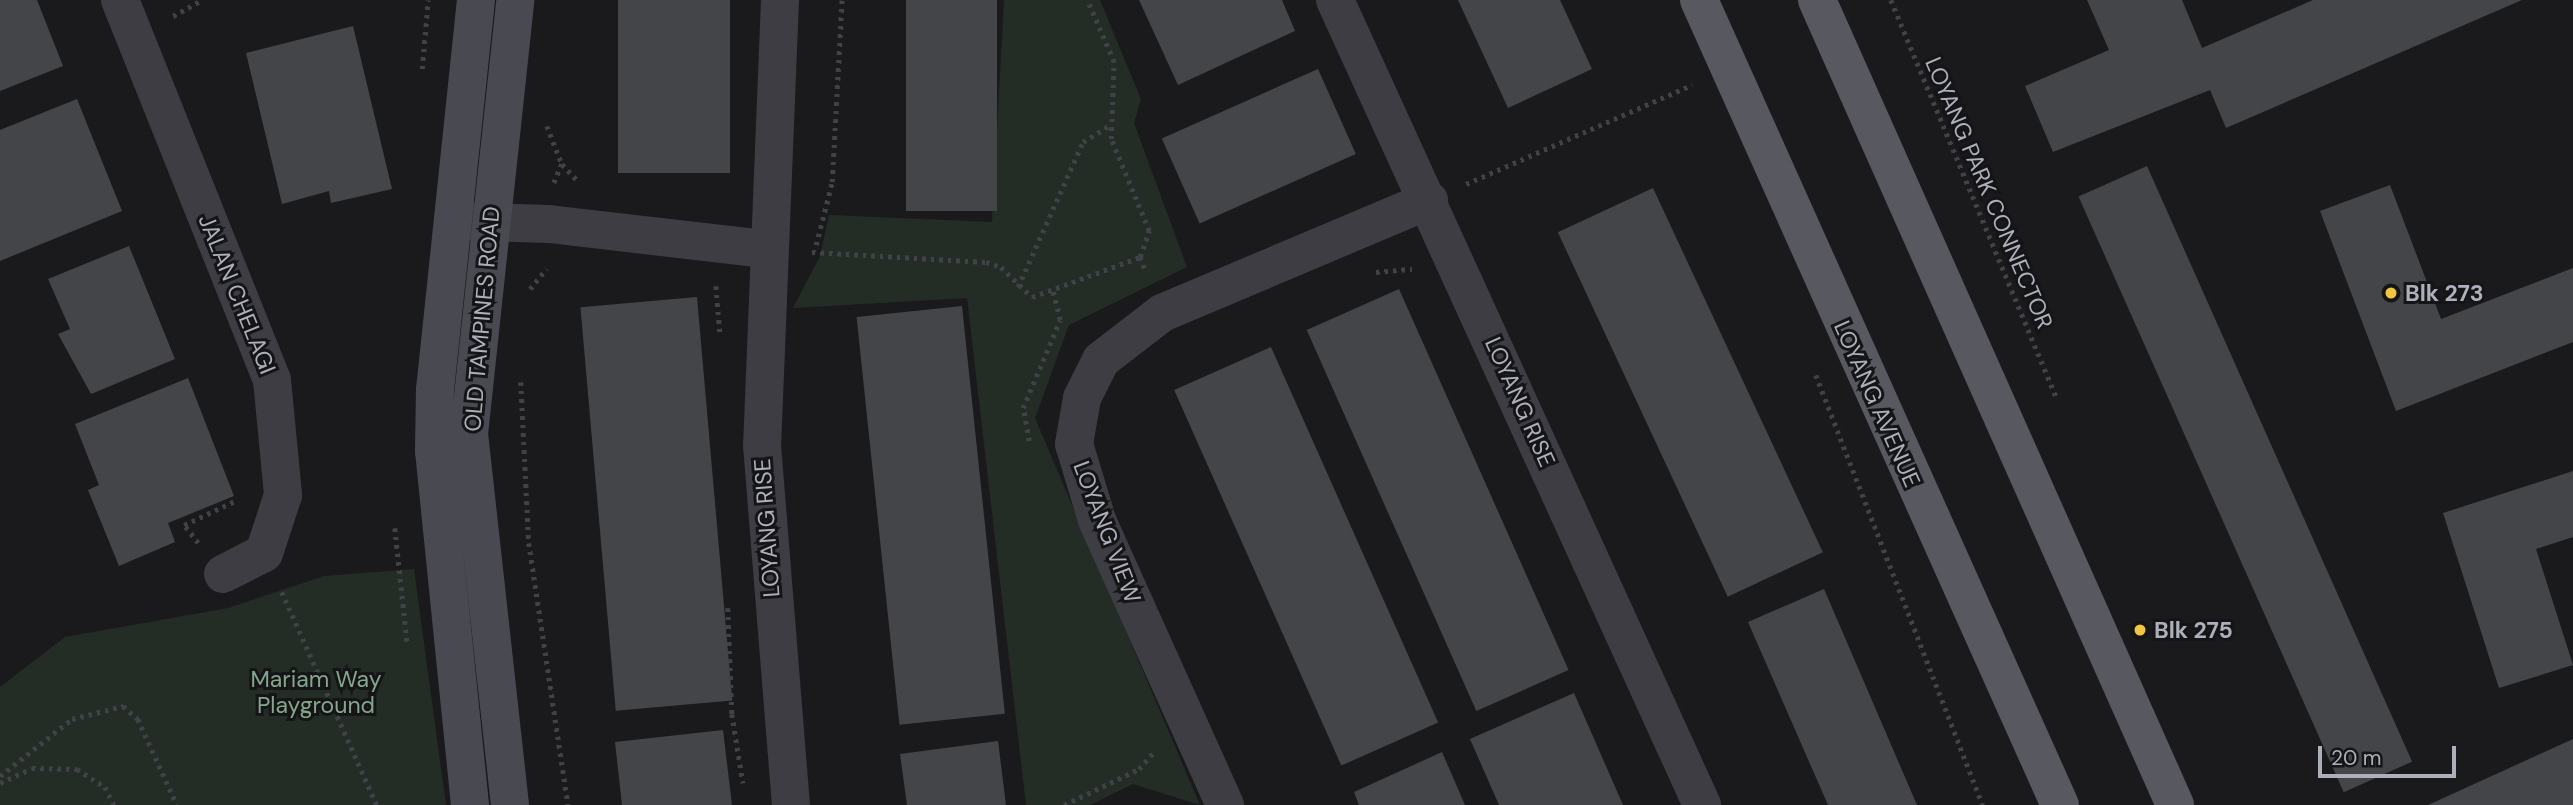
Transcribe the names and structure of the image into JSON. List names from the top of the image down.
{
  "streets": {
    "main road": ["LOYANG AVENUE"],
    "street": [
      "JALAN CHELAGI",
      "OLD TAMPINES ROAD",
      "LOYANG RISE",
      "LOYANG VIEW"
    ],
    "path": ["LOYANG PARK CONNECTOR"]
  },
  "crossings": [
    ["LOYANG RISE", "LOYANG VIEW"]
  ],
  "parks": ["Mariam Way Playground"],
  "places": ["Blk 273", "Blk 275"],
  "scale_bar": "20 m"
}
